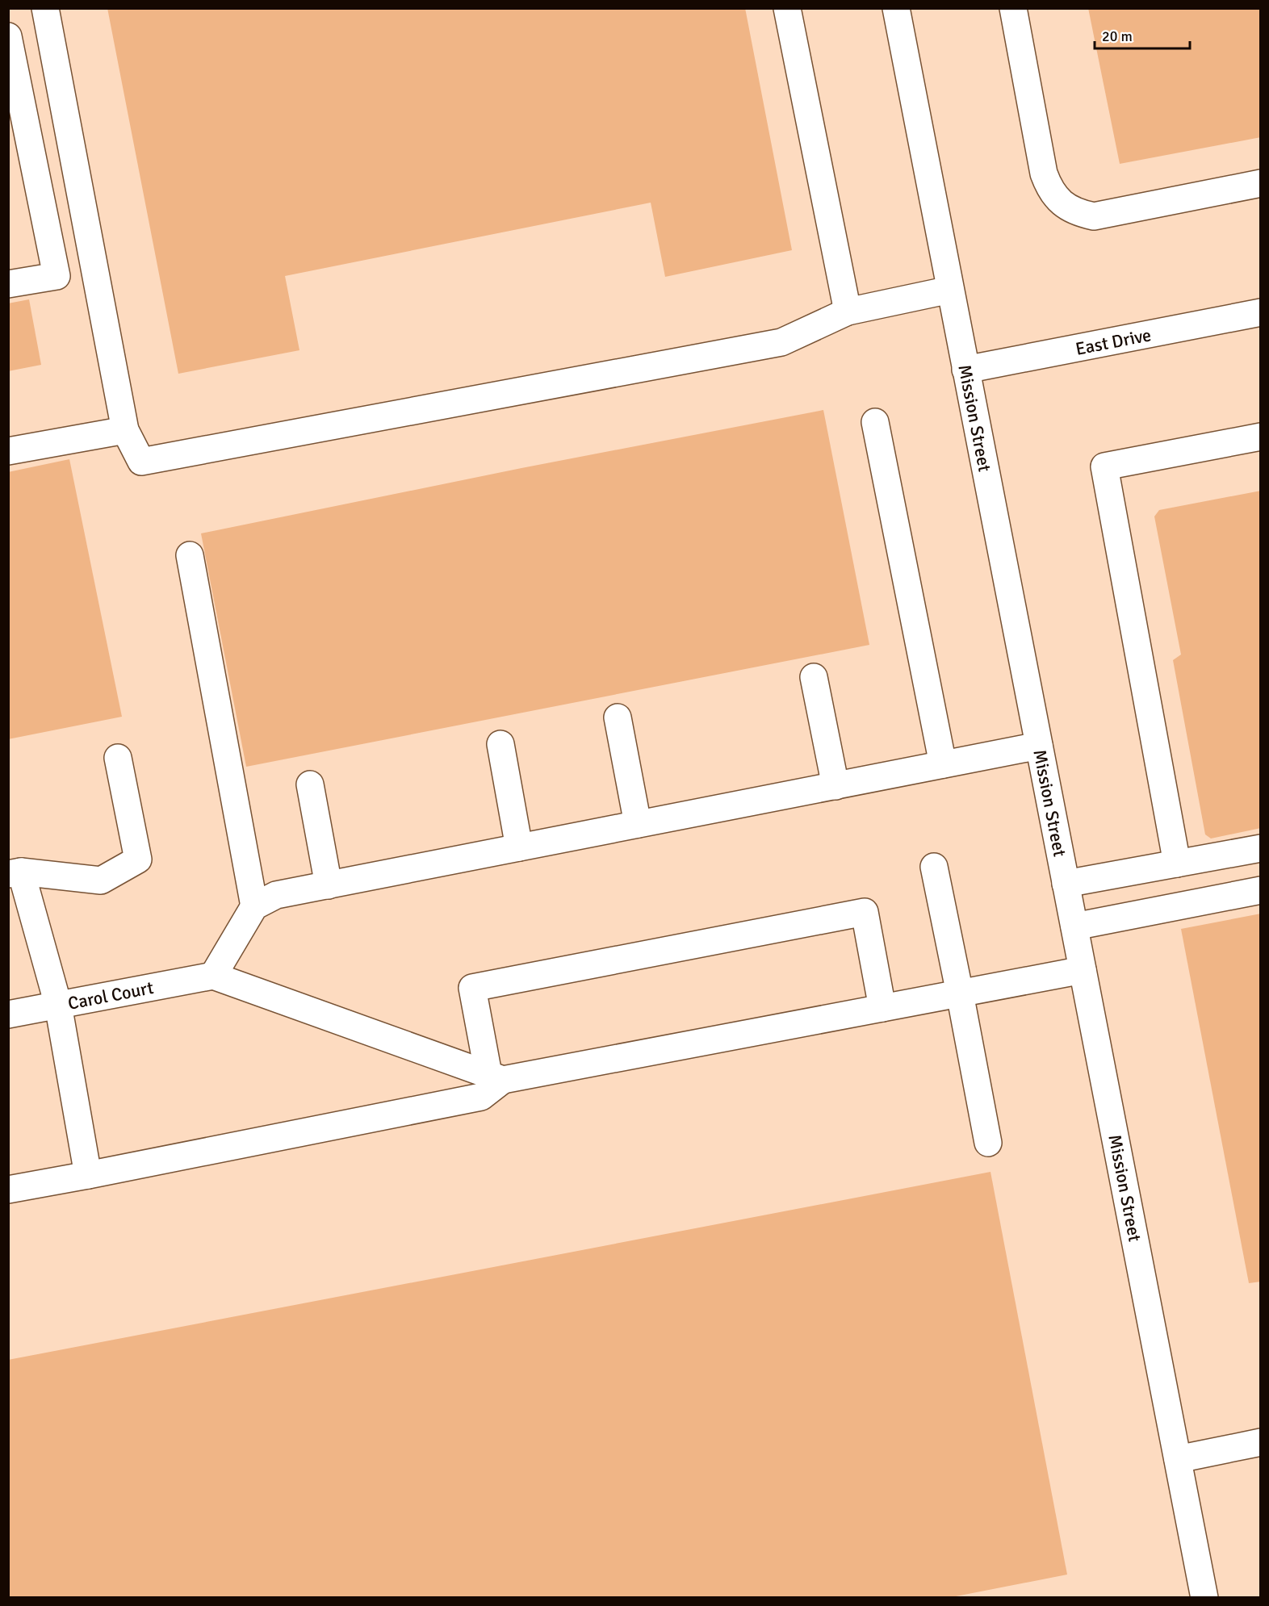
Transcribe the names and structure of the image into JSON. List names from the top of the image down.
{
  "streets": {
    "street": ["East Drive", "Mission Street", "Carol Court"]
  },
  "crossings": [
    ["East Drive", "Mission Street"]
  ],
  "scale_bar": "20 m"
}
